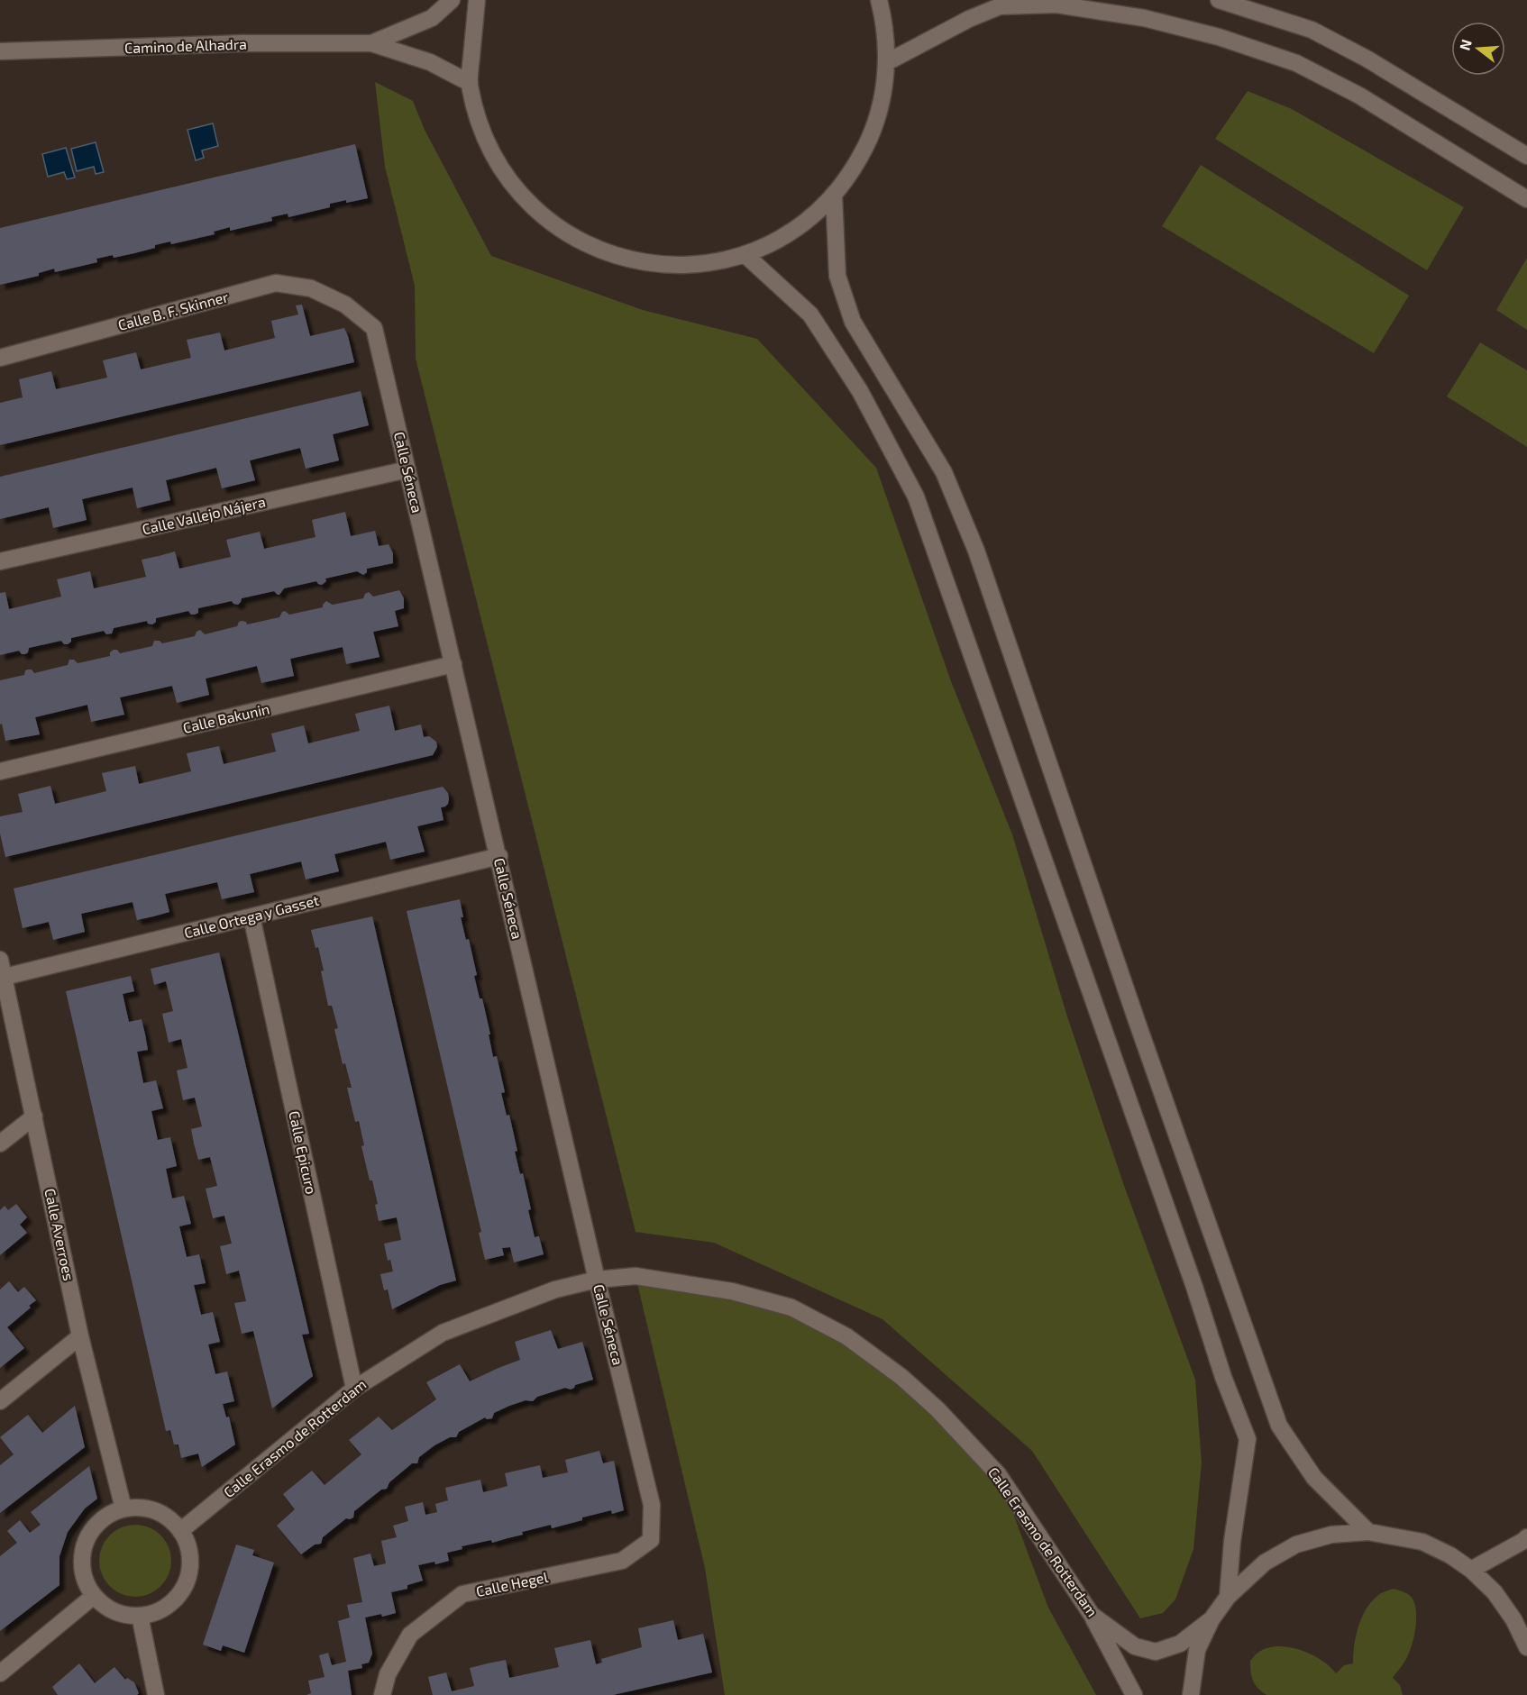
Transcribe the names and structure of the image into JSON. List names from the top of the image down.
{
  "streets": {
    "street": [
      "Camino de Alhadra",
      "Calle B. F. Skinner",
      "Calle Séneca",
      "Calle Vallejo Nájera",
      "Calle Bakunin",
      "Calle Ortega y Gasset",
      "Calle Epicuro",
      "Calle Averroes",
      "Calle Erasmo de Rotterdam",
      "Calle Hegel"
    ]
  },
  "crossings": [
    ["Calle B. F. Skinner", "Calle Séneca"],
    ["Calle Séneca", "Calle Vallejo Nájera"],
    ["Calle Séneca", "Calle Bakunin"],
    ["Calle Séneca", "Calle Ortega y Gasset"],
    ["Calle Séneca", "Calle Erasmo de Rotterdam"],
    ["Calle Séneca", "Calle Hegel"],
    ["Calle Ortega y Gasset", "Calle Epicuro"],
    ["Calle Ortega y Gasset", "Calle Averroes"],
    ["Calle Epicuro", "Calle Erasmo de Rotterdam"],
    ["Calle Averroes", "Calle Erasmo de Rotterdam"]
  ],
  "north": "left"
}
